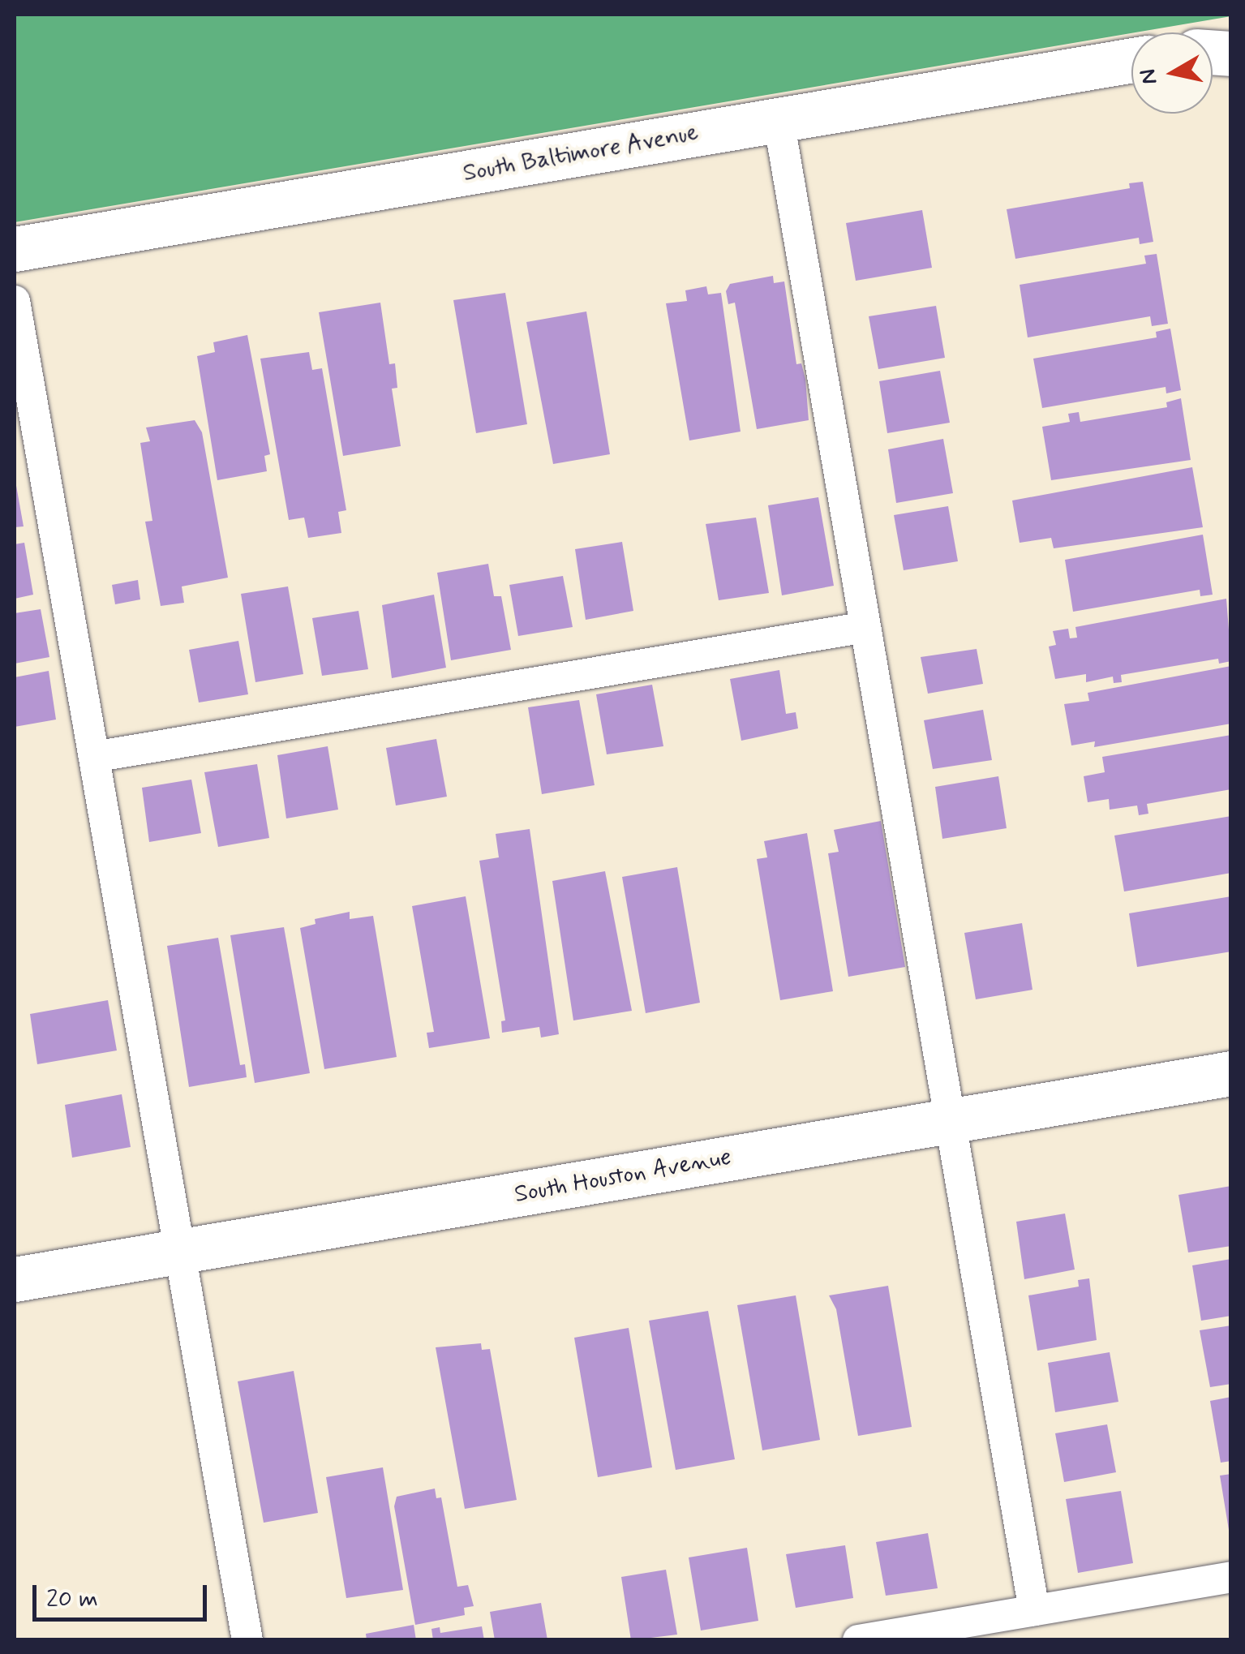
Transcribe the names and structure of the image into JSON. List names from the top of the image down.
{
  "streets": {
    "street": ["South Baltimore Avenue", "South Houston Avenue"]
  },
  "scale_bar": "20 m",
  "north": "left"
}
